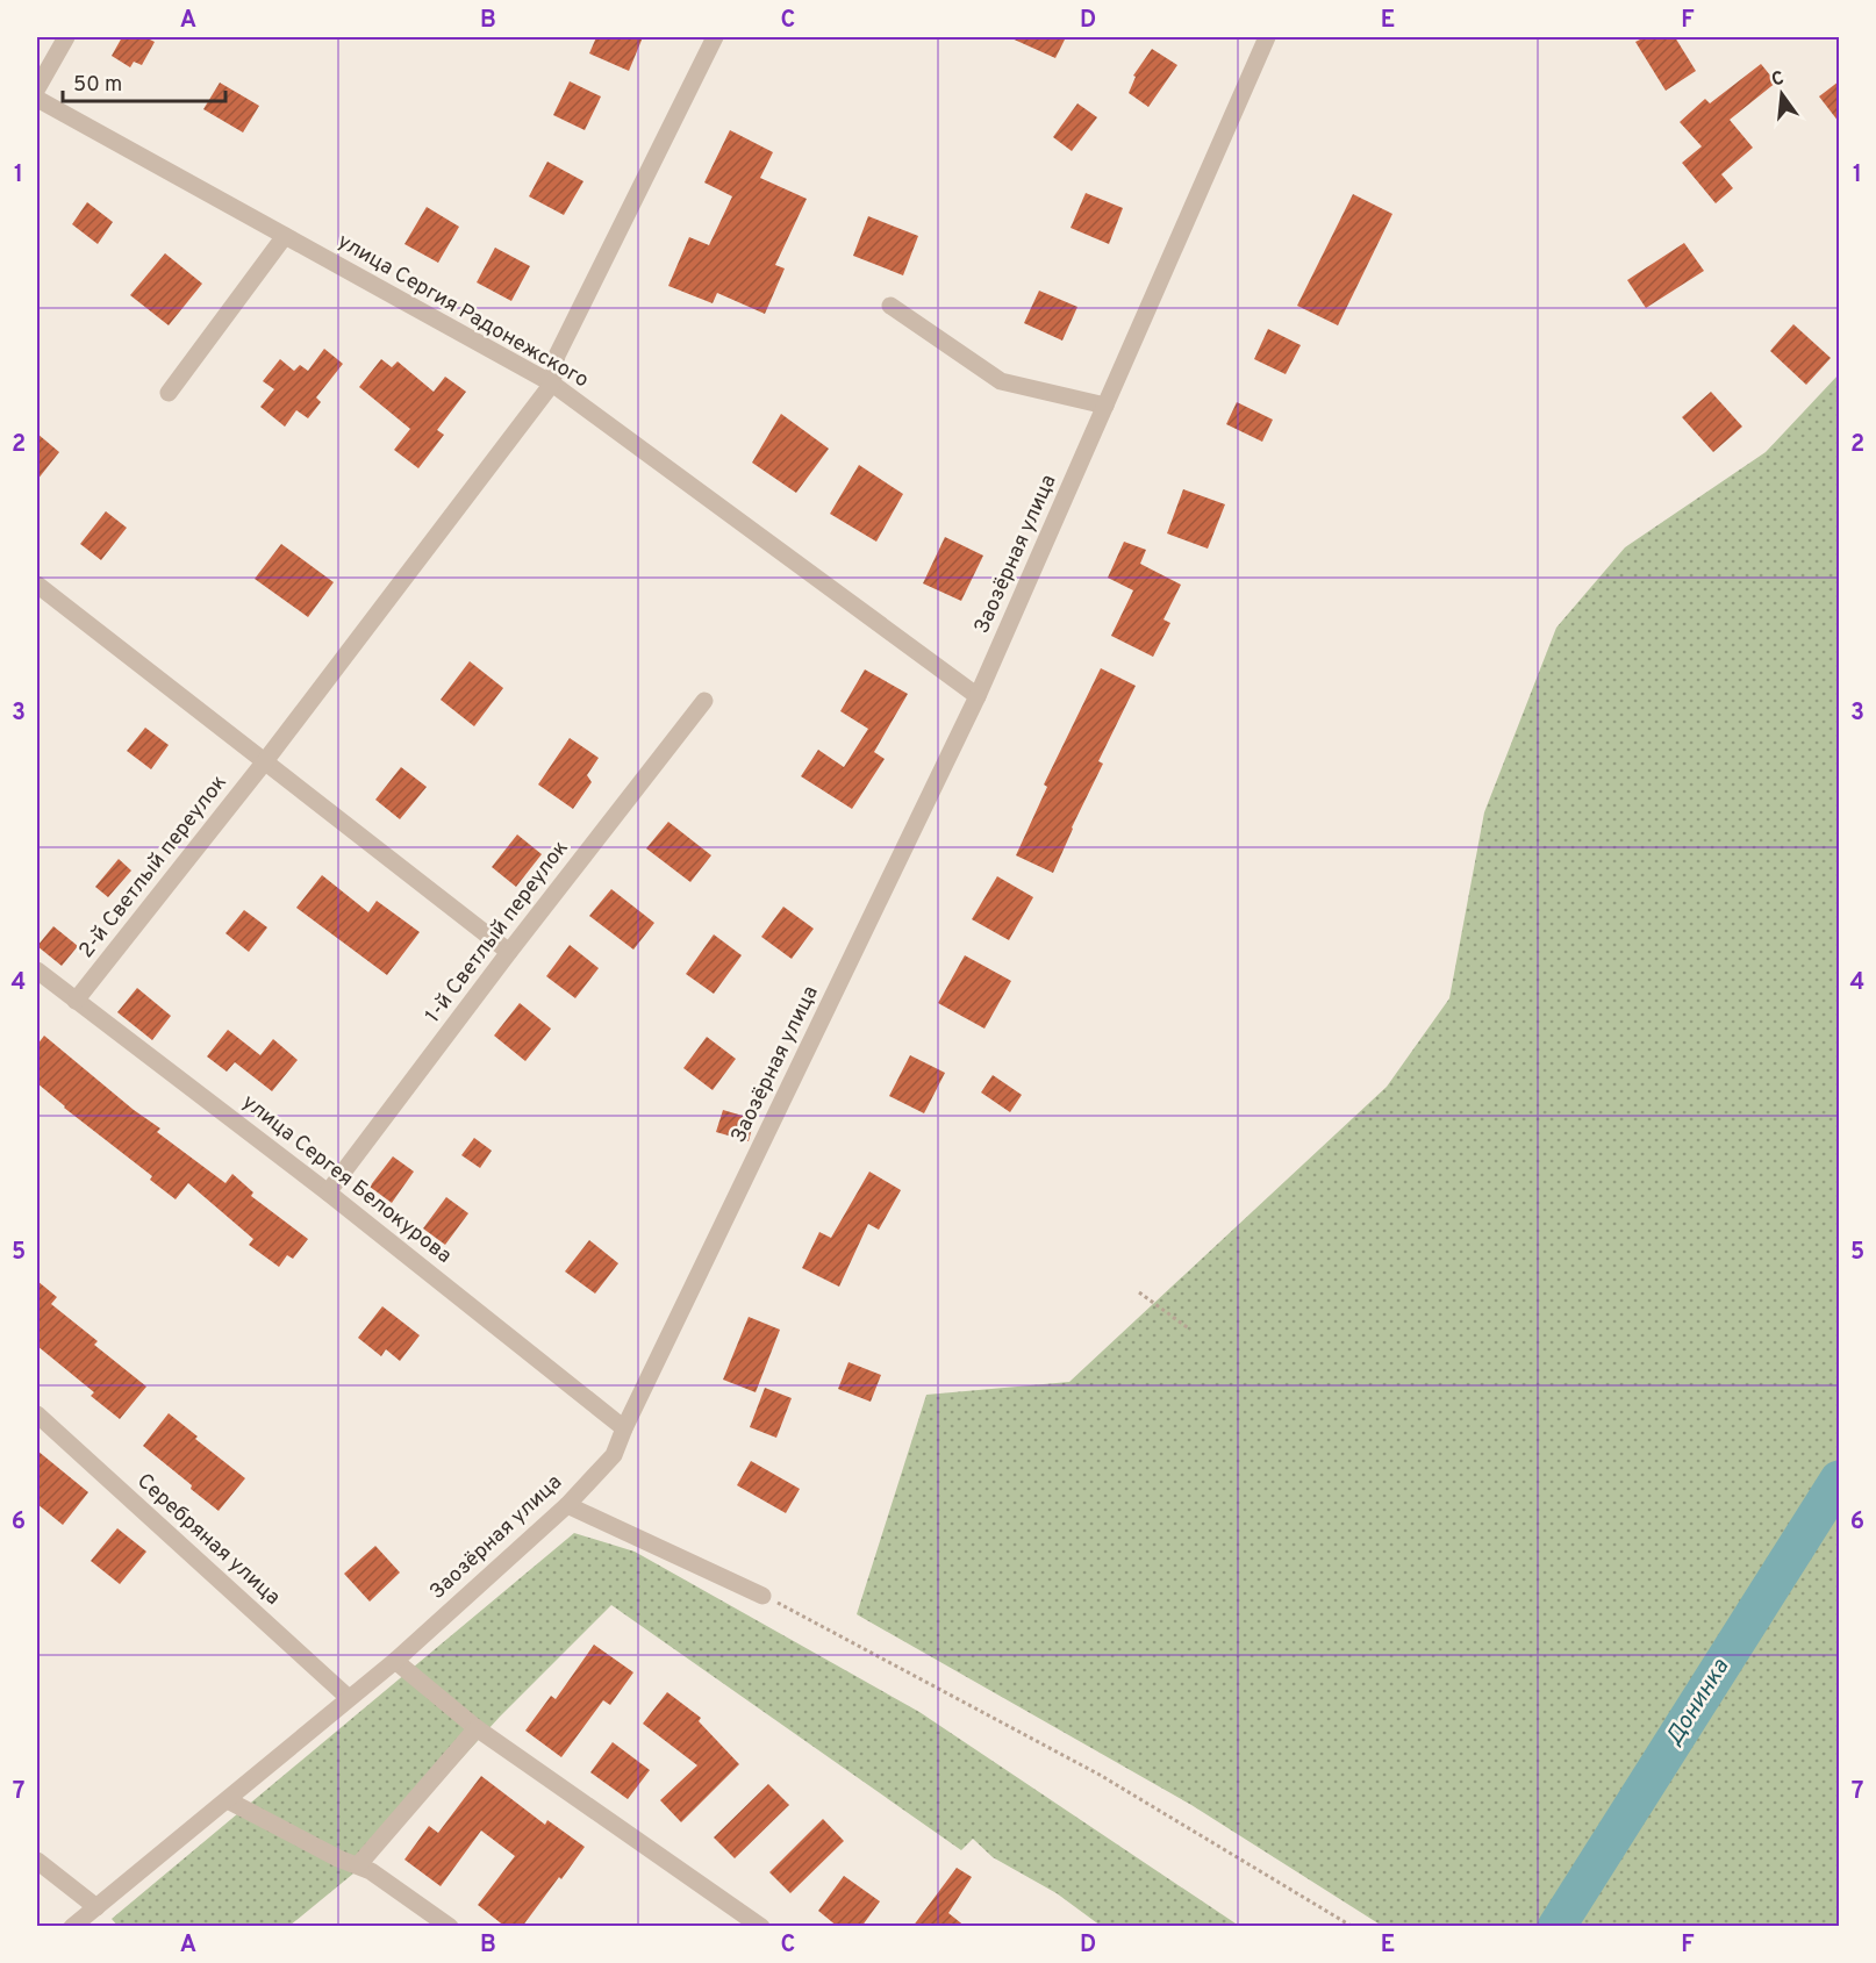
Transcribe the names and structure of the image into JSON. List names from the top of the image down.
{
  "streets": {
    "street": [
      "улица Сергия Радонежского",
      "Заозёрная улица",
      "2-й Светлый переулок",
      "1-й Светлый переулок",
      "улица Сергея Белокурова",
      "Серебряная улица"
    ]
  },
  "crossings": [
    ["улица Сергия Радонежского", "Заозёрная улица"],
    ["улица Сергия Радонежского", "2-й Светлый переулок"],
    ["Заозёрная улица", "улица Сергея Белокурова"],
    ["Заозёрная улица", "Серебряная улица"],
    ["2-й Светлый переулок", "улица Сергея Белокурова"],
    ["1-й Светлый переулок", "улица Сергея Белокурова"]
  ],
  "water": ["Донинка"],
  "scale_bar": "50 m",
  "north": "top",
  "grid": {
    "columns": [
      "A",
      "B",
      "C",
      "D",
      "E",
      "F"
    ],
    "rows": [
      "1",
      "2",
      "3",
      "4",
      "5",
      "6",
      "7"
    ]
  }
}
